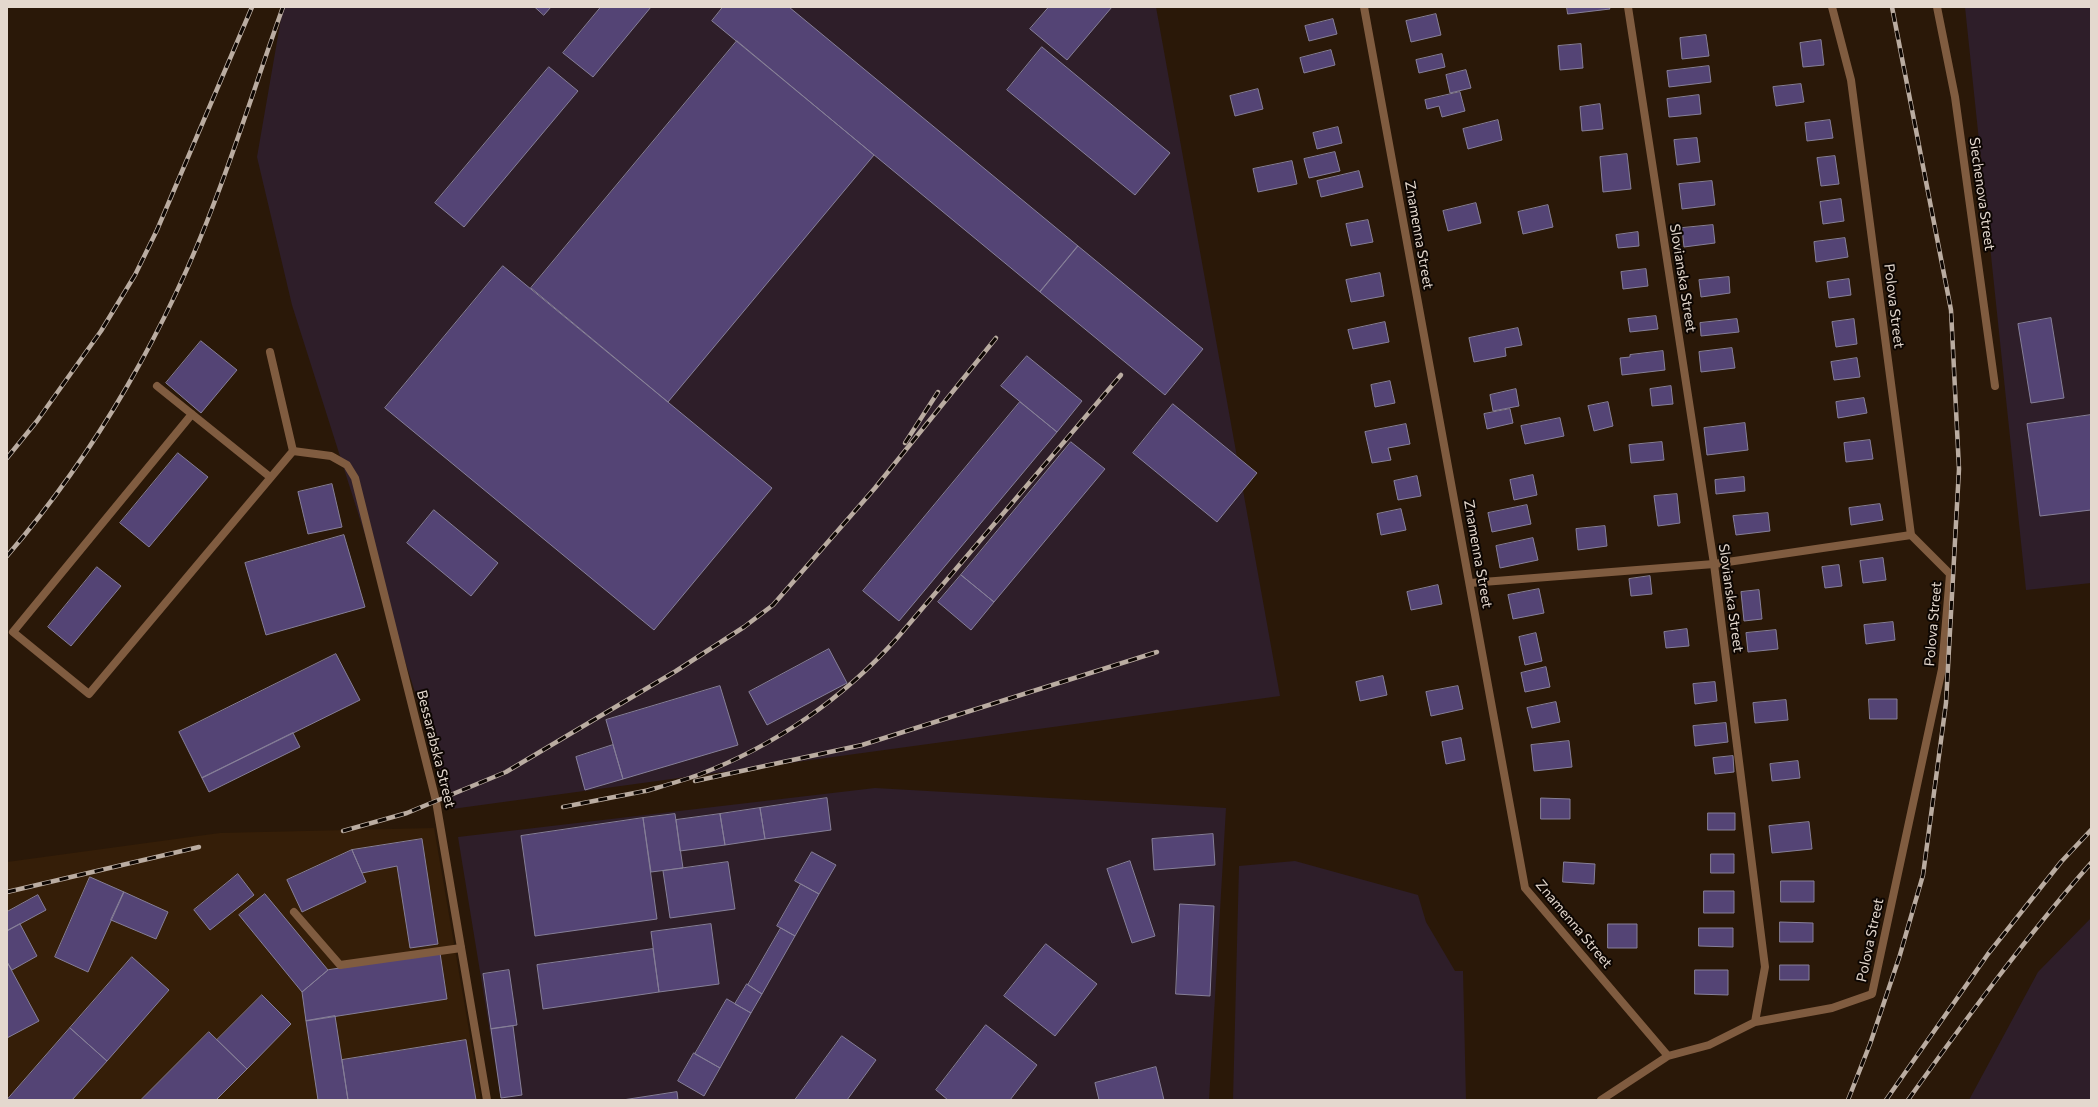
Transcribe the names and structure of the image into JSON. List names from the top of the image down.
{
  "streets": {
    "street": [
      "Siechenova Street",
      "Znamenna Street",
      "Slovianska Street",
      "Polova Street",
      "Bessarabska Street"
    ]
  },
  "crossings": [
    ["Slovianska Street", "Polova Street"]
  ]
}
